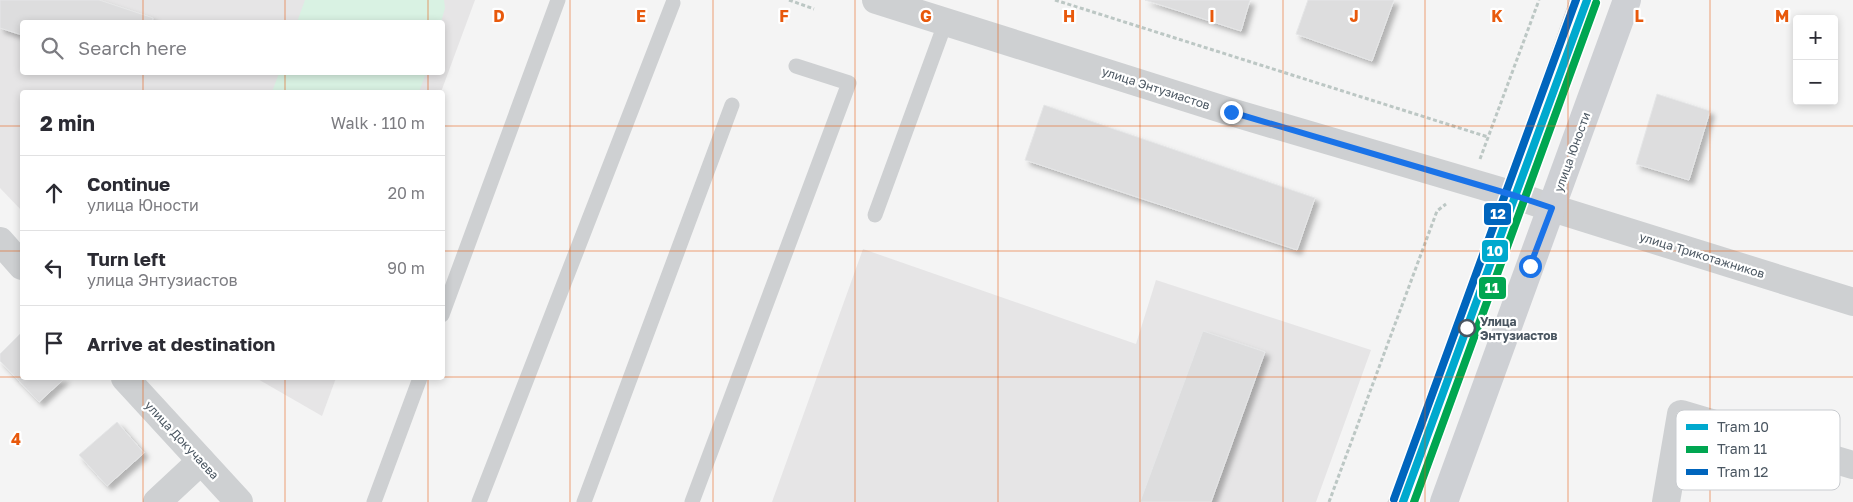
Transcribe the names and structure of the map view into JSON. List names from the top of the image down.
{
  "streets": {
    "main road": ["улица Юности"],
    "street": ["улица Энтузиастов", "улица Трикотажников", "улица Докучаева"]
  },
  "crossings": [
    ["улица Энтузиастов", "улица Юности"],
    ["улица Энтузиастов", "улица Трикотажников"],
    ["улица Юности", "улица Трикотажников"]
  ],
  "places": ["Улица Энтузиастов"],
  "lines": ["tram line 10", "tram line 12", "tram line 11"],
  "legend": ["Tram 10", "Tram 11", "Tram 12"],
  "page": {
    "map_buttons": ["+", "−"],
    "search": "Search here",
    "heading": ["2 min", "Walk · 110 m"],
    "list": [
      ["Continue", "улица Юности", "20 m"],
      ["Turn left", "улица Энтузиастов", "90 m"],
      "Arrive at destination"
    ]
  },
  "grid": {
    "columns": [
      "D",
      "E",
      "F",
      "G",
      "H",
      "I",
      "J",
      "K",
      "L",
      "M"
    ],
    "rows": ["4"]
  }
}
